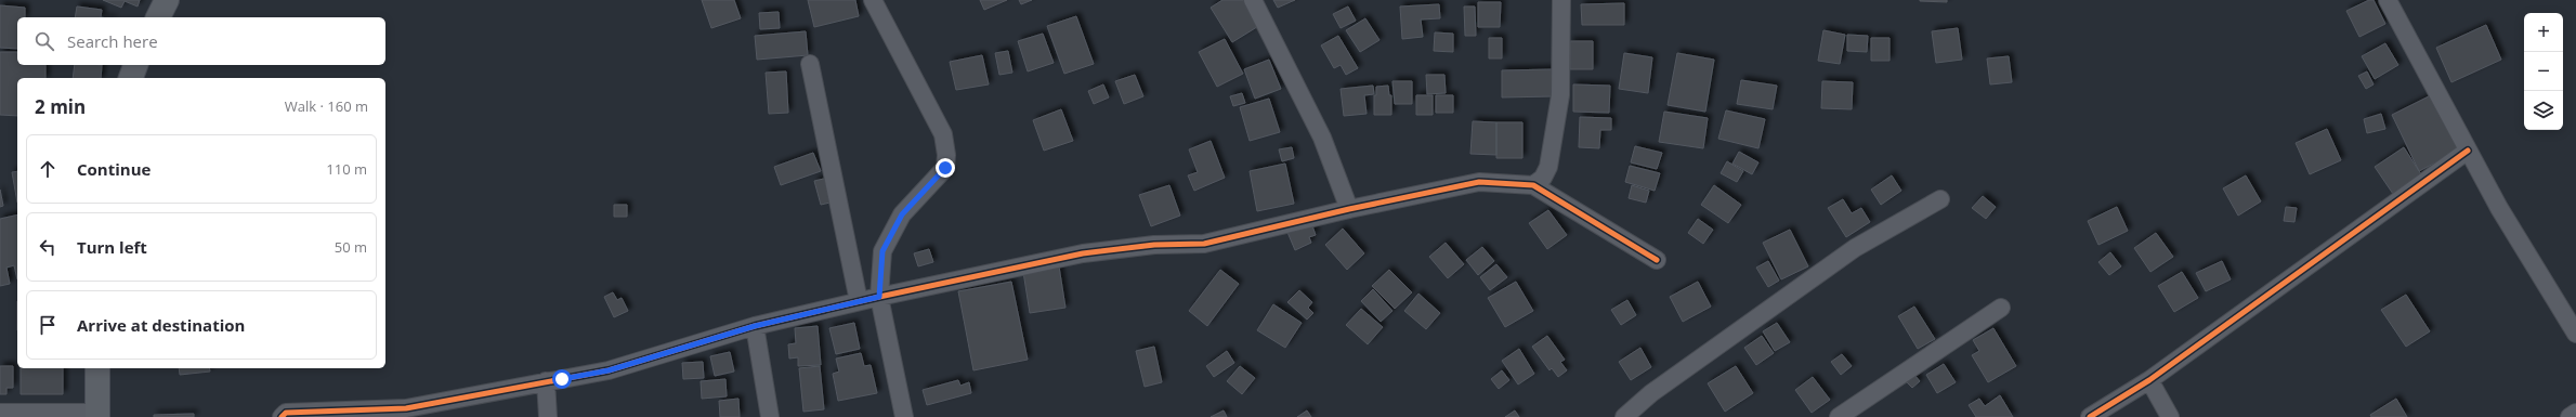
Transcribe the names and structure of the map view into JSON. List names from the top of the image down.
{
  "page": {
    "map_buttons": ["+", "−"],
    "search": "Search here",
    "heading": ["2 min", "Walk · 160 m"],
    "list": [
      ["Continue", "110 m"],
      ["Turn left", "50 m"],
      "Arrive at destination"
    ]
  }
}
